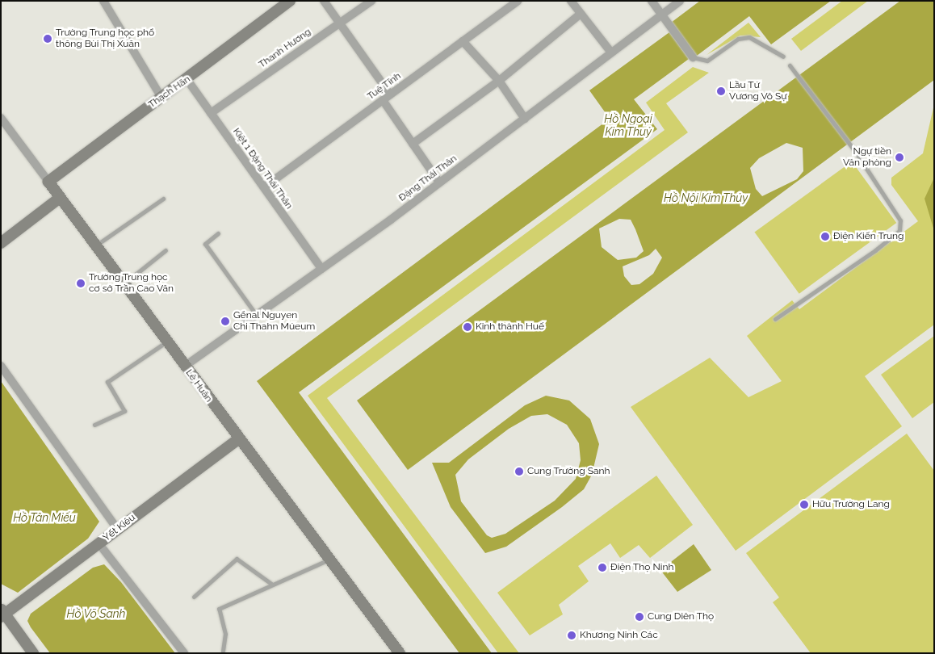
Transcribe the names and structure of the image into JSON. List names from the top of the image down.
{
  "streets": {
    "street": [
      "Thanh Hương",
      "Tuệ Tĩnh",
      "Thạch Hãn",
      "Kiệt 1 Đặng Thái Thân",
      "Đặng Thái Thân",
      "Lê Huân",
      "Yết Kiêu"
    ]
  },
  "crossings": [
    ["Thanh Hương", "Kiệt 1 Đặng Thái Thân"],
    ["Tuệ Tĩnh", "Kiệt 1 Đặng Thái Thân"],
    ["Thạch Hãn", "Kiệt 1 Đặng Thái Thân"],
    ["Thạch Hãn", "Lê Huân"],
    ["Kiệt 1 Đặng Thái Thân", "Đặng Thái Thân"],
    ["Đặng Thái Thân", "Lê Huân"],
    ["Lê Huân", "Yết Kiêu"]
  ],
  "water": [
    "Hồ Ngoại Kim Thuỷ",
    "Hồ Nội Kim Thủy",
    "Hồ Tân Miếu",
    "Hồ Võ Sanh"
  ],
  "places": [
    "Trường Trung học phổ thông Bùi Thị Xuân",
    "Lầu Tứ Vương Vô Sự",
    "Ngự tiền Văn phòng",
    "Điện Kiến Trung",
    "Trường Trung học cơ sở Trần Cao Vân",
    "Gểnal Nguyen Chi Thahn Múeum",
    "Kinh thành Huế",
    "Cung Trường Sanh",
    "Hữu Trường Lang",
    "Điện Thọ Ninh",
    "Cung Diên Thọ",
    "Khương Ninh Các"
  ]
}
